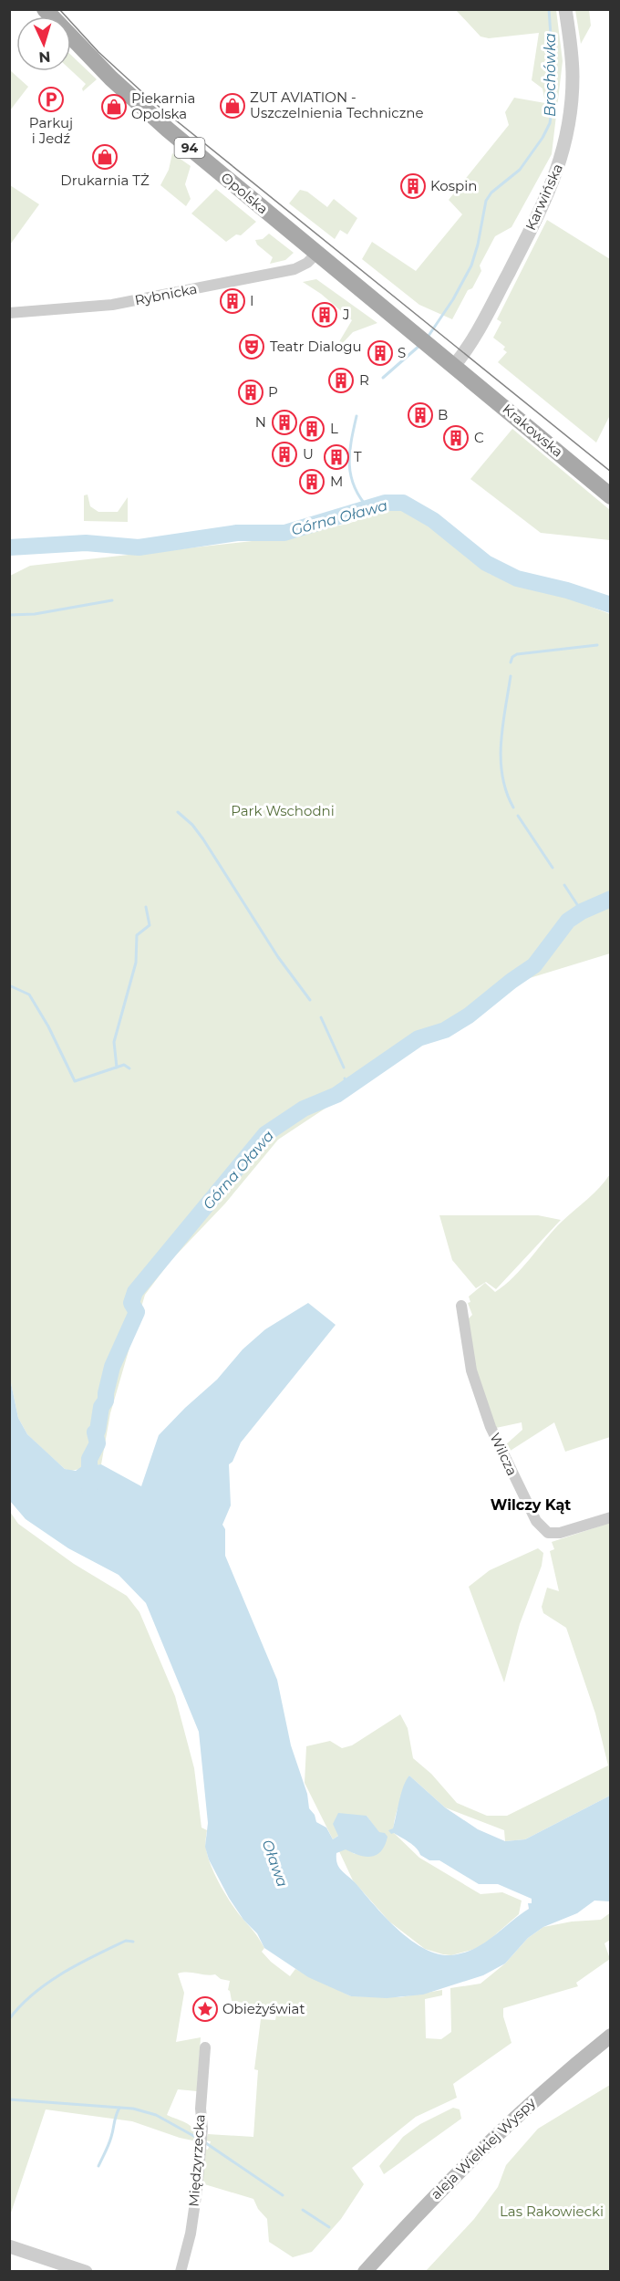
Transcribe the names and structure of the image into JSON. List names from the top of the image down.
{
  "streets": {
    "main road": [
      "94",
      "Opolska",
      "Krakowska",
      "aleja Wielkiej Wyspy"
    ],
    "street": [
      "Karwińska",
      "Rybnicka",
      "Wilcza",
      "Międzyrzecka"
    ]
  },
  "crossings": [
    ["Opolska", "Karwińska"],
    ["Opolska", "Rybnicka"],
    ["Opolska", "Krakowska"],
    ["Karwińska", "Krakowska"]
  ],
  "districts": ["Wilczy Kąt"],
  "water": ["Brochówka", "Górna Oława", "Oława"],
  "parks": ["Park Wschodni", "Las Rakowiecki"],
  "places": {
    "parking": ["Parkuj i Jedź"],
    "shop": ["ZUT AVIATION - Uszczelnienia Techniczne", "Piekarnia Opolska", "Drukarnia TŻ"],
    "building": [
      "Kospin",
      "I",
      "J",
      "S",
      "R",
      "P",
      "B",
      "N",
      "L",
      "C",
      "U",
      "T",
      "M"
    ],
    "theatre": ["Teatr Dialogu"],
    "place": ["Obieżyświat"]
  },
  "north": "bottom"
}
